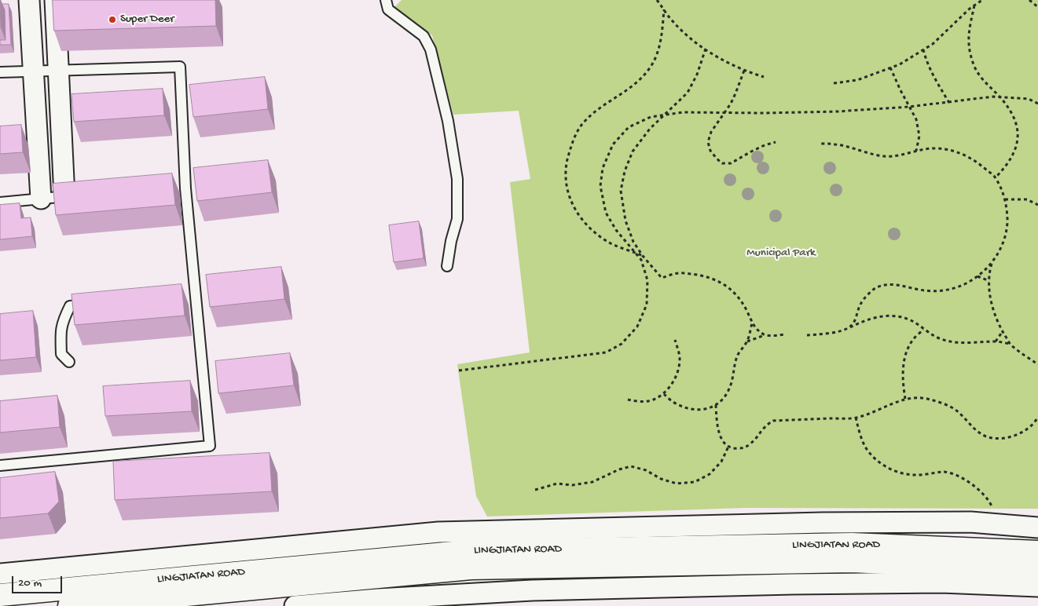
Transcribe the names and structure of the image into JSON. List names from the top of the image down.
{
  "streets": {
    "main road": ["LINGJIATAN ROAD"]
  },
  "parks": ["Municipal Park"],
  "places": ["Super Deer"],
  "scale_bar": "20 m"
}
